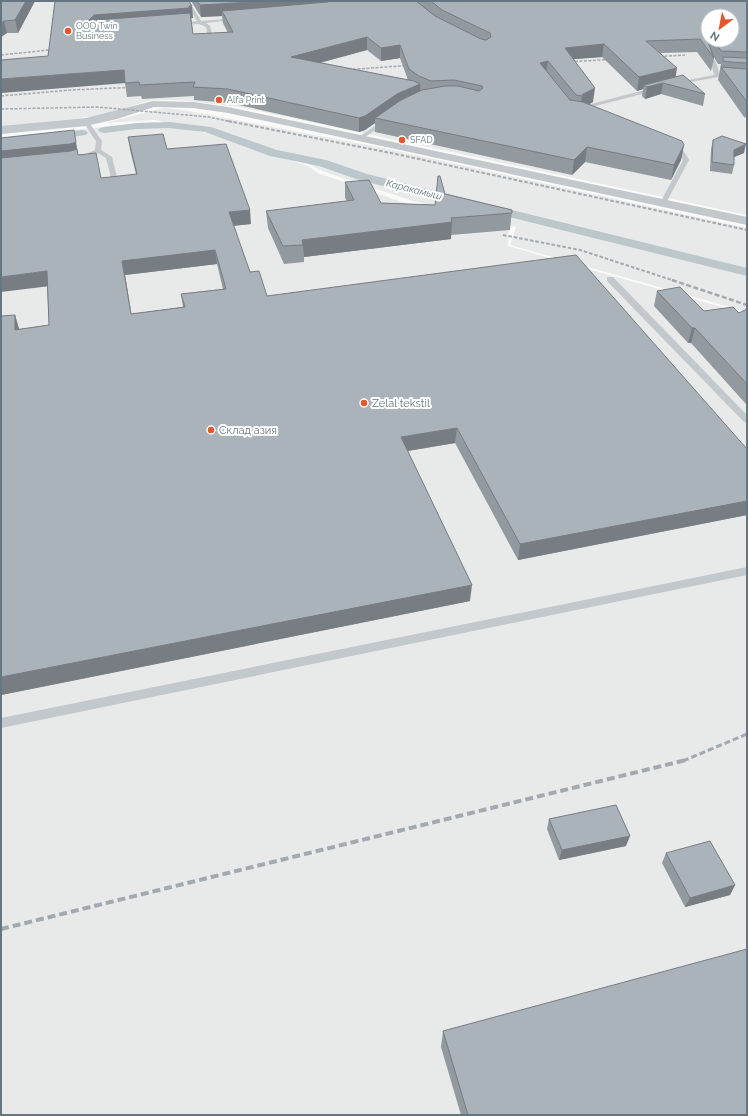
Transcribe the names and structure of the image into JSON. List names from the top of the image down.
{
  "water": ["Каракамыш"],
  "places": [
    "ООО Twin Business",
    "Alfa Print",
    "SFAD",
    "Zelal tekstil",
    "Склад азия"
  ],
  "north": "bottom left"
}
